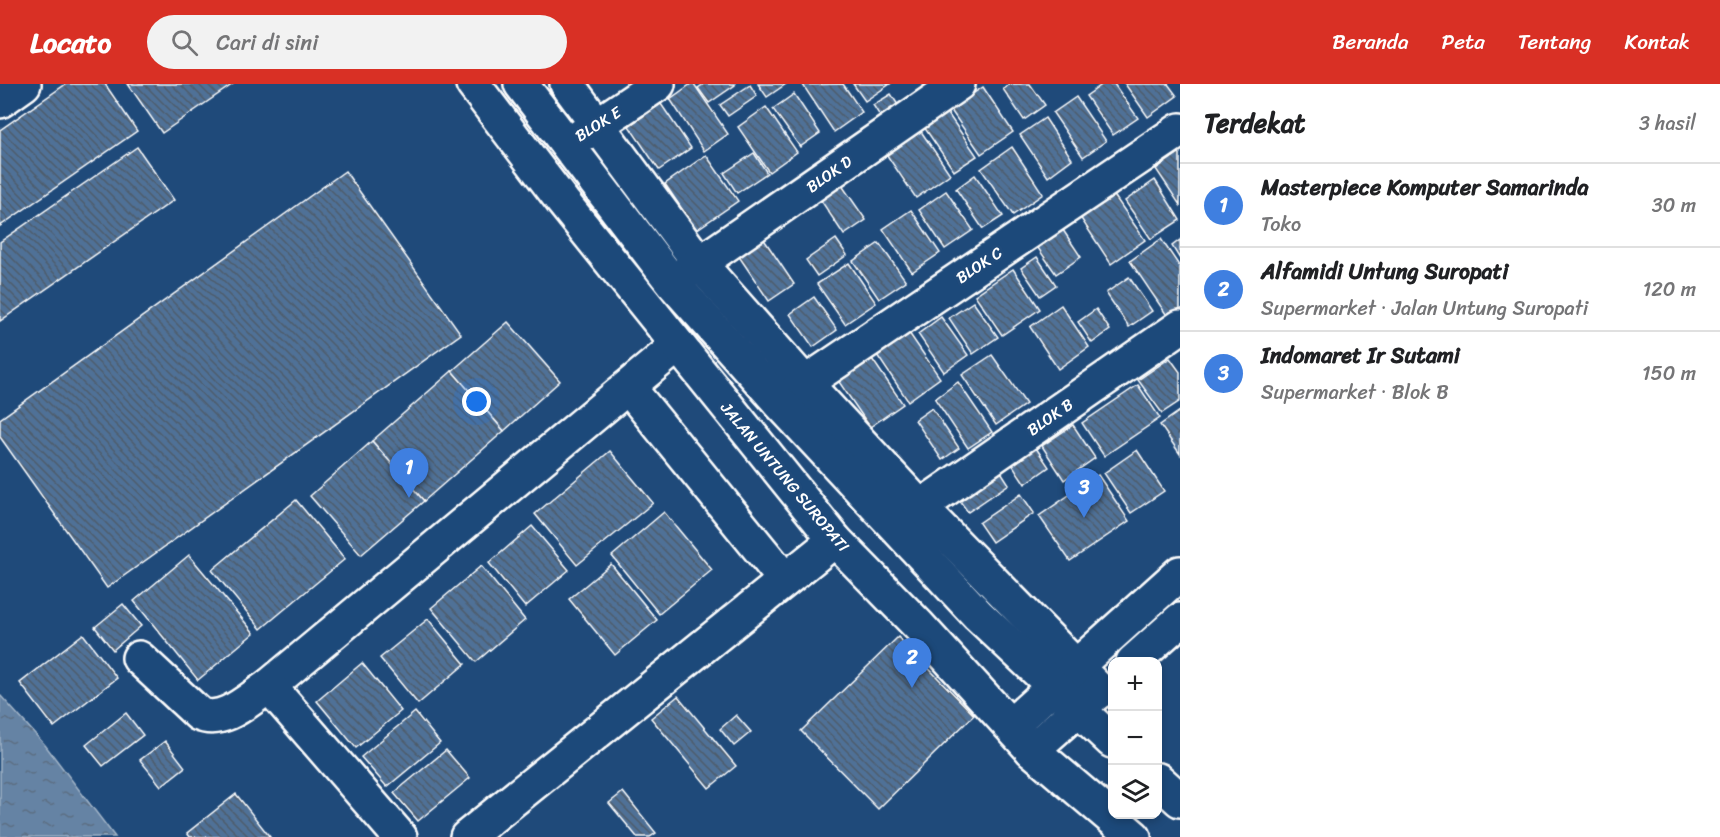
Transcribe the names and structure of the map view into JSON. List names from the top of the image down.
{
  "streets": {
    "street": [
      "BLOK E",
      "BLOK D",
      "BLOK C",
      "BLOK B",
      "JALAN UNTUNG SUROPATI"
    ]
  },
  "page": {
    "header": "Locato",
    "search": "Cari di sini",
    "nav": [
      "Beranda",
      "Peta",
      "Tentang",
      "Kontak"
    ],
    "heading": ["Terdekat", "3 hasil"],
    "list": [
      {
        "mark": "1",
        "name": "Masterpiece Komputer Samarinda",
        "note": "Toko",
        "value": "30 m"
      },
      {
        "mark": "2",
        "name": "Alfamidi Untung Suropati",
        "note": "Supermarket · Jalan Untung Suropati",
        "value": "120 m"
      },
      {
        "mark": "3",
        "name": "Indomaret Ir Sutami",
        "note": "Supermarket · Blok B",
        "value": "150 m"
      }
    ],
    "pins": ["1", "3", "2"],
    "map_buttons": ["+", "−"]
  }
}
